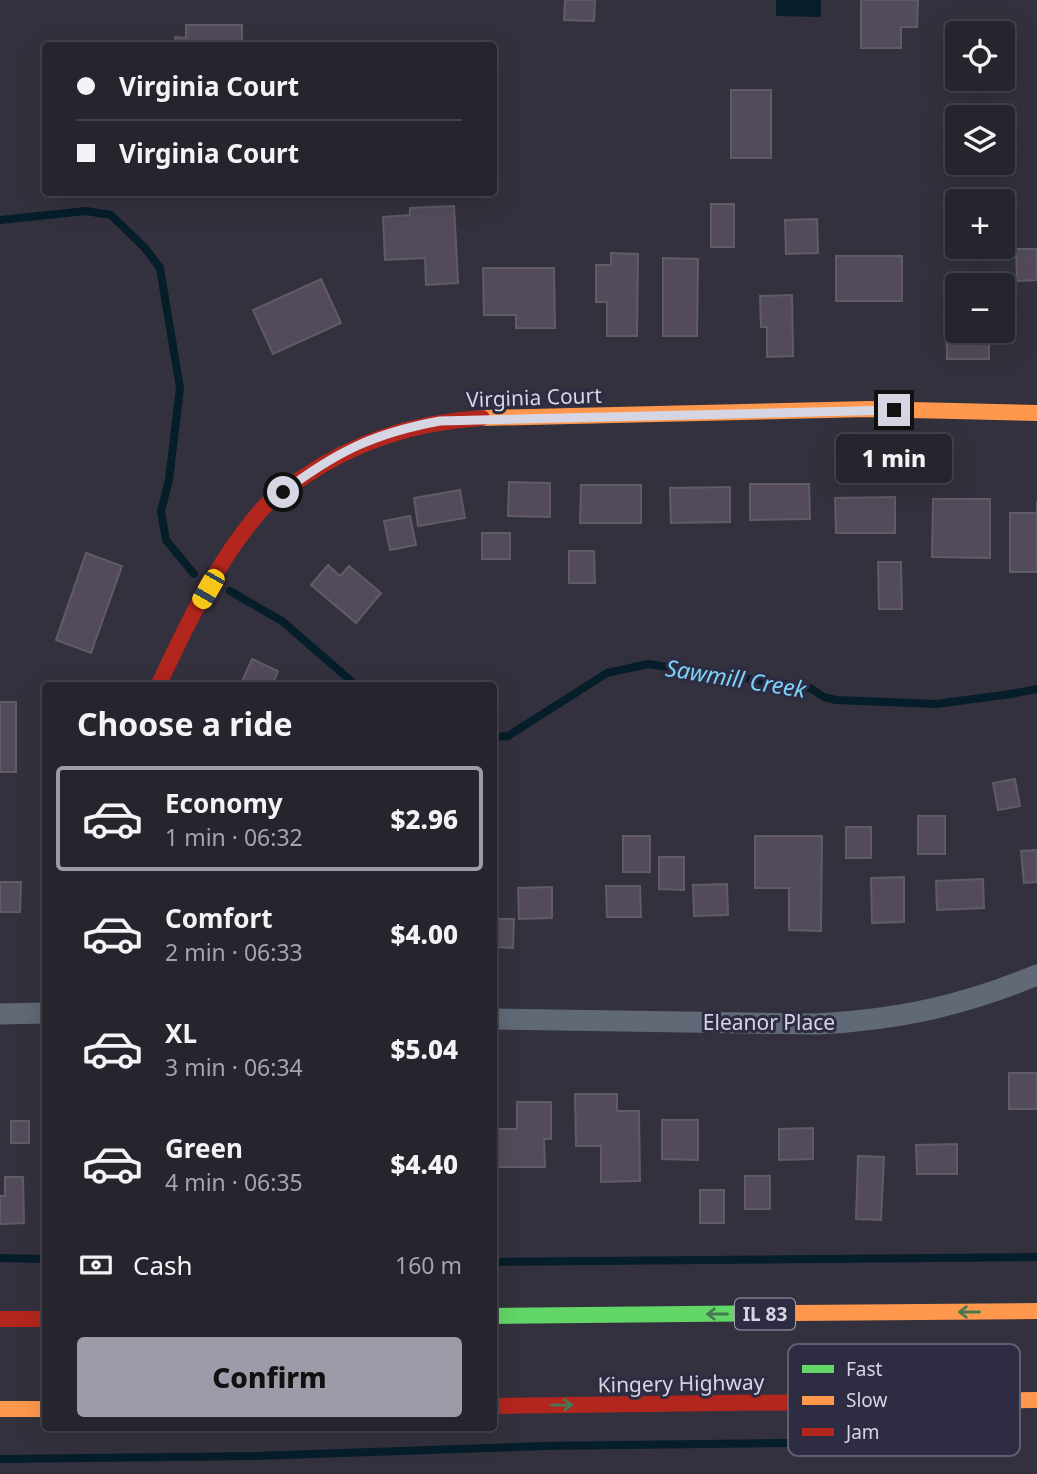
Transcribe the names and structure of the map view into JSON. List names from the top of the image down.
{
  "streets": {
    "main road": ["Virginia Court", "IL 83", "Kingery Highway"],
    "street": ["Eleanor Place"]
  },
  "water": ["Sawmill Creek"],
  "legend": ["Fast", "Slow", "Jam"],
  "page": {
    "map_buttons": ["+", "−"],
    "banner": ["Virginia Court", "Virginia Court"],
    "bubble": "1 min",
    "heading": "Choose a ride",
    "list": [
      {
        "name": "Economy",
        "note": "1 min · 06:32",
        "value": "$2.96"
      },
      {
        "name": "Comfort",
        "note": "2 min · 06:33",
        "value": "$4.00"
      },
      {
        "name": "XL",
        "note": "3 min · 06:34",
        "value": "$5.04"
      },
      {
        "name": "Green",
        "note": "4 min · 06:35",
        "value": "$4.40"
      }
    ],
    "pay": ["Cash", "160 m"],
    "buttons": "Confirm"
  }
}
